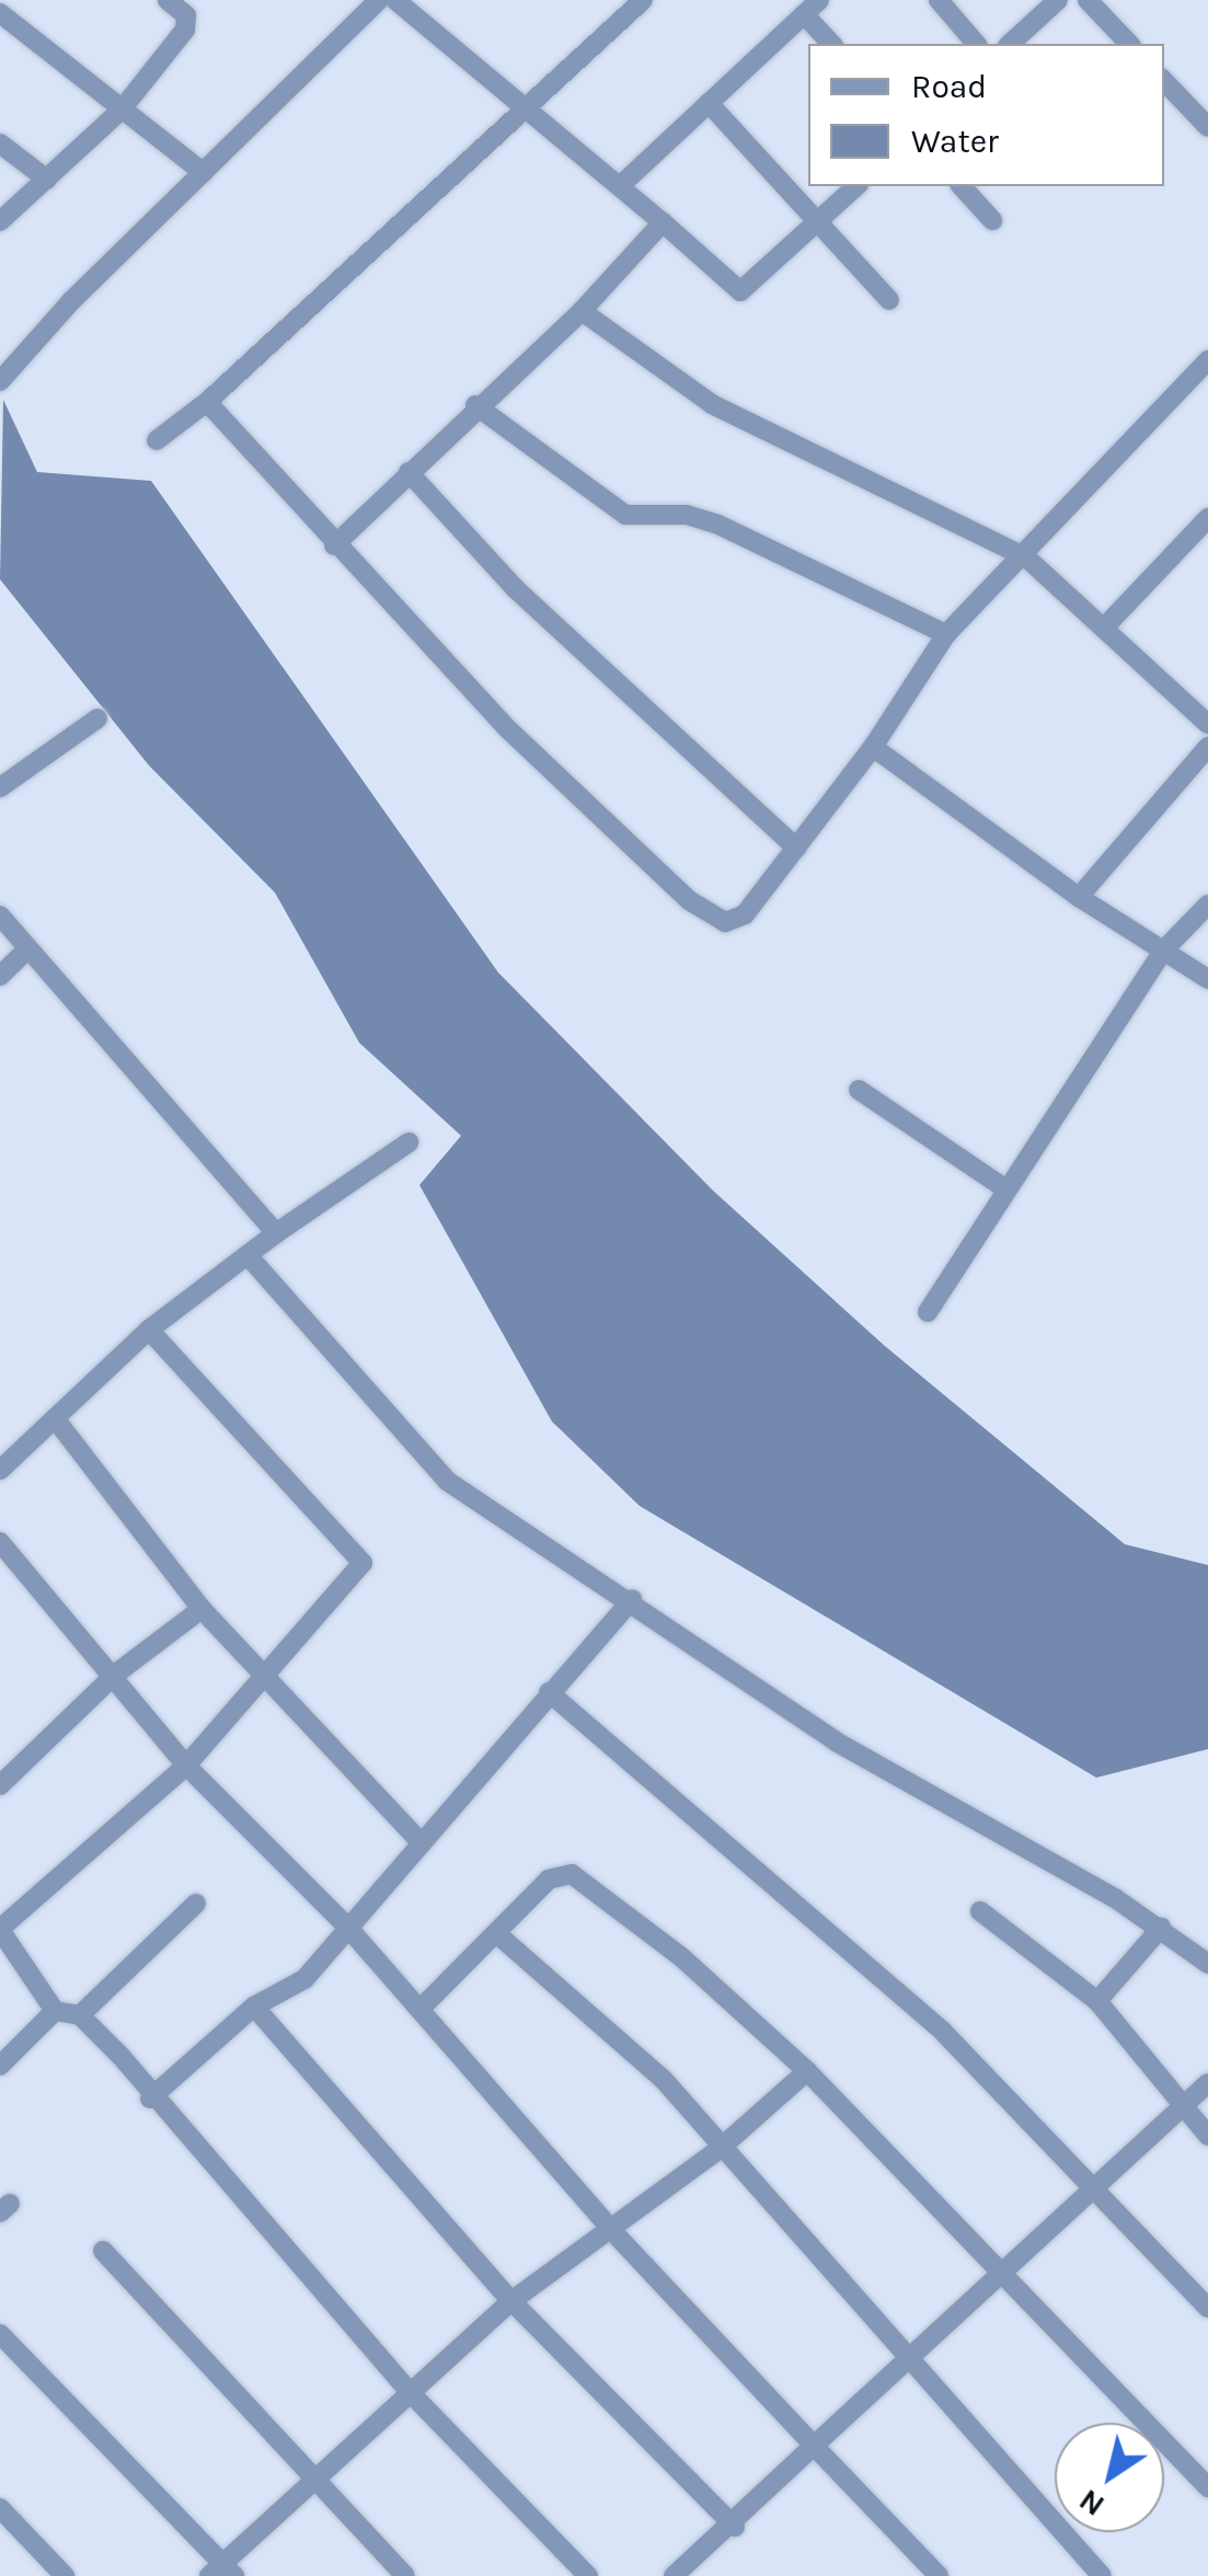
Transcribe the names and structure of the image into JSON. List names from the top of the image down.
{
  "legend": ["Road", "Water"],
  "north": "bottom left"
}
